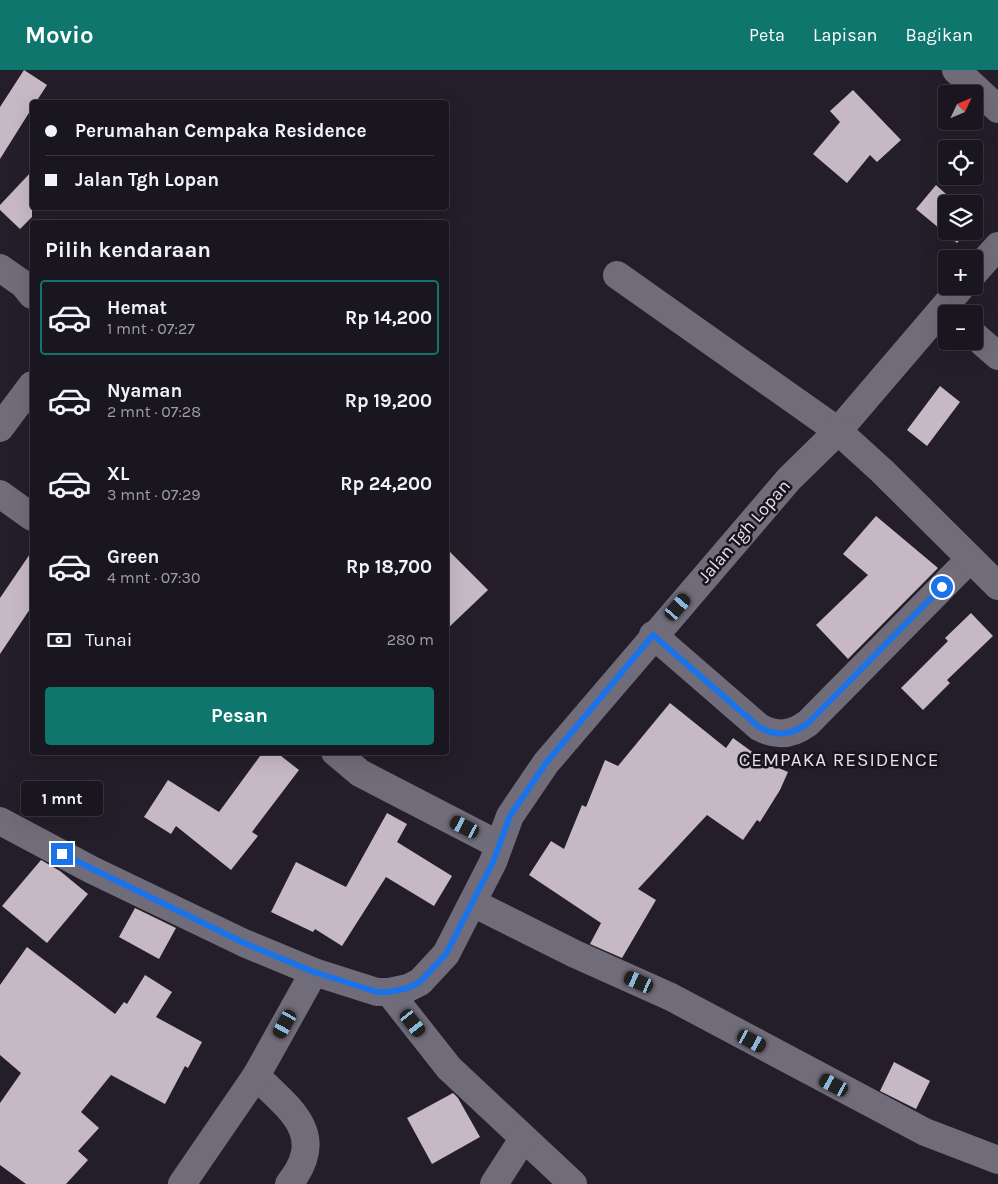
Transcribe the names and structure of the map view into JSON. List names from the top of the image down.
{
  "streets": {
    "street": ["Jalan Tgh Lopan"]
  },
  "districts": ["CEMPAKA RESIDENCE"],
  "north": "top right",
  "page": {
    "header": "Movio",
    "nav": ["Peta", "Lapisan", "Bagikan"],
    "map_buttons": ["+", "−"],
    "banner": ["Perumahan Cempaka Residence", "Jalan Tgh Lopan"],
    "heading": "Pilih kendaraan",
    "list": [
      {
        "name": "Hemat",
        "note": "1 mnt · 07:27",
        "value": "Rp 14,200"
      },
      {
        "name": "Nyaman",
        "note": "2 mnt · 07:28",
        "value": "Rp 19,200"
      },
      {
        "name": "XL",
        "note": "3 mnt · 07:29",
        "value": "Rp 24,200"
      },
      {
        "name": "Green",
        "note": "4 mnt · 07:30",
        "value": "Rp 18,700"
      }
    ],
    "pay": ["Tunai", "280 m"],
    "buttons": "Pesan",
    "bubble": "1 mnt"
  }
}
